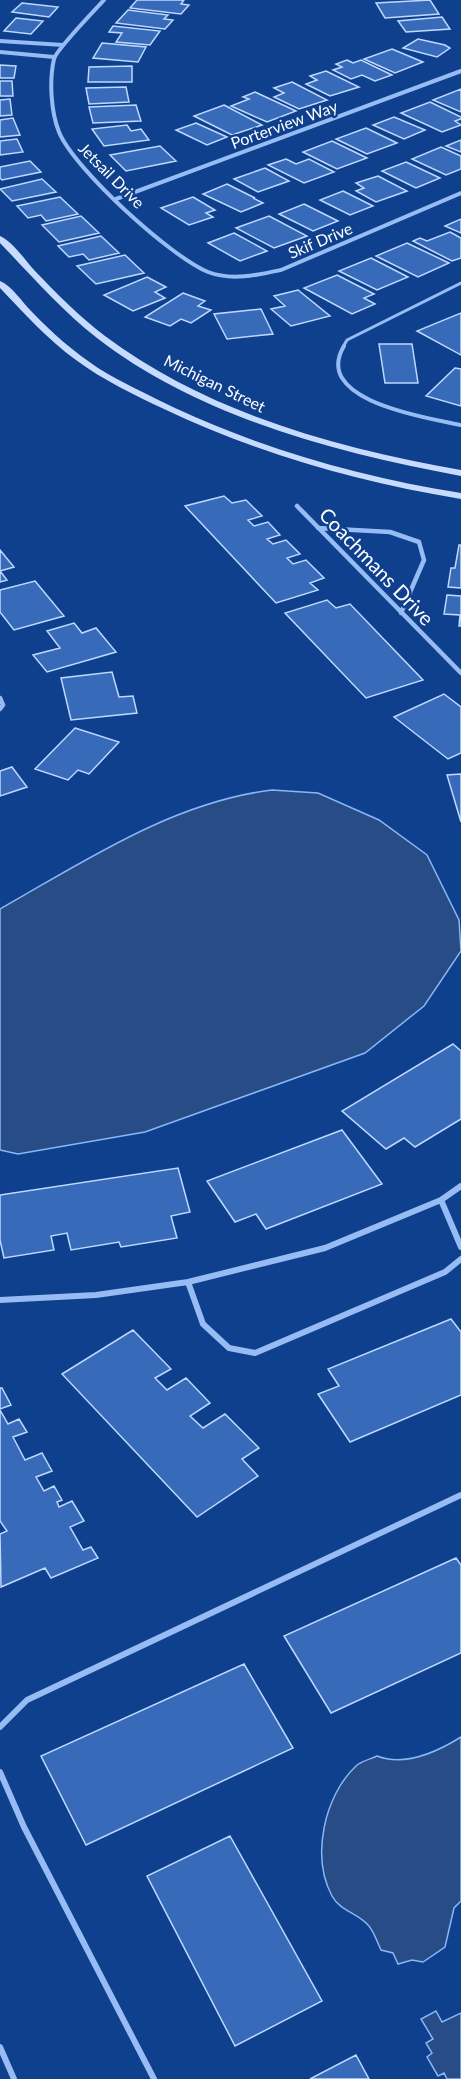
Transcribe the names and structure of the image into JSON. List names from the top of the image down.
{
  "streets": {
    "street": [
      "Porterview Way",
      "Jetsail Drive",
      "Skif Drive",
      "Michigan Street",
      "Coachmans Drive"
    ]
  },
  "crossings": [
    ["Porterview Way", "Jetsail Drive"],
    ["Jetsail Drive", "Skif Drive"]
  ]
}
